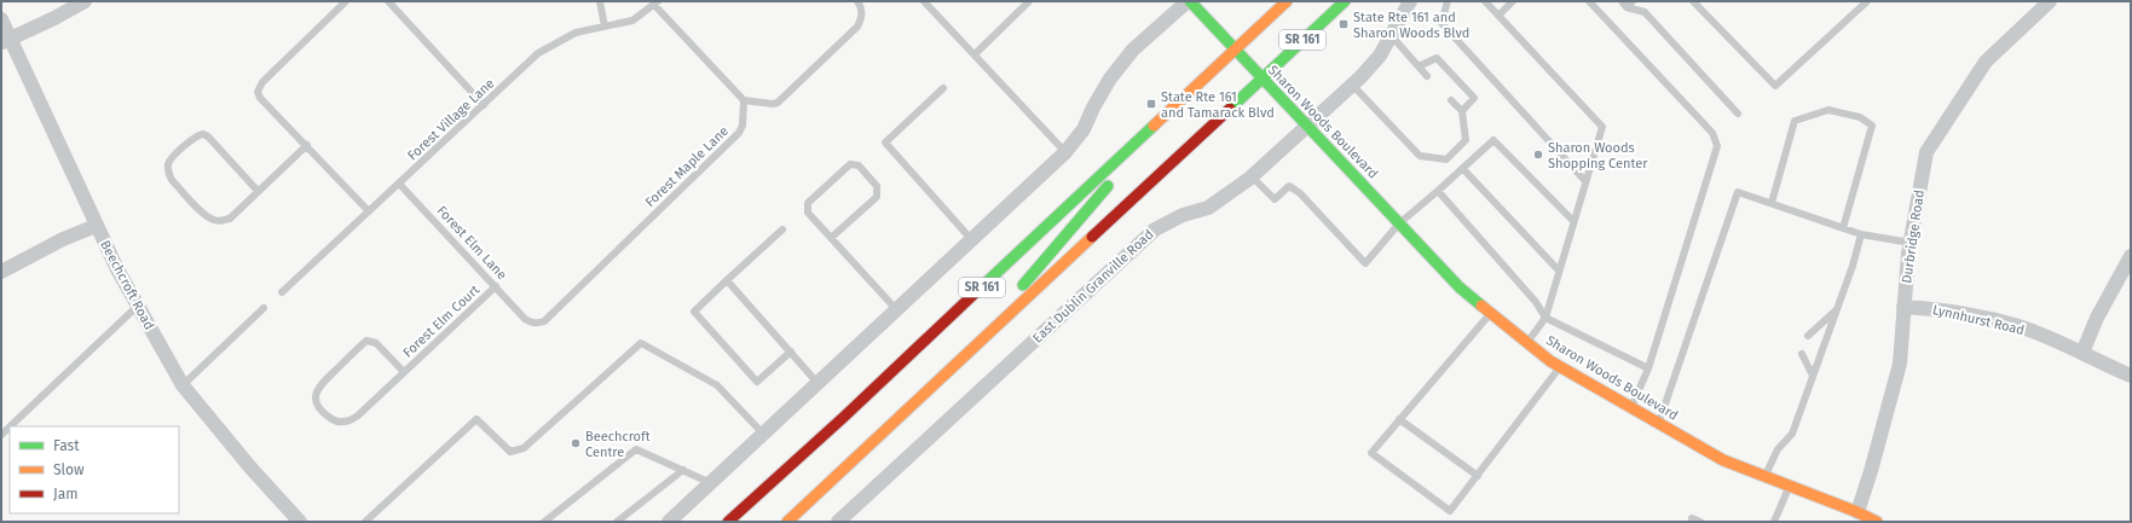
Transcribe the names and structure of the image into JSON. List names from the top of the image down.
{
  "streets": {
    "main road": ["SR 161", "Sharon Woods Boulevard"],
    "street": [
      "Durbridge Road",
      "Beechcroft Road",
      "East Dublin Granville Road",
      "Lynnhurst Road"
    ],
    "lane": [
      "Forest Village Lane",
      "Forest Maple Lane",
      "Forest Elm Lane",
      "Forest Elm Court"
    ]
  },
  "crossings": [
    ["SR 161", "Sharon Woods Boulevard"],
    ["Forest Village Lane", "Forest Elm Lane"],
    ["Sharon Woods Boulevard", "Durbridge Road"],
    ["Sharon Woods Boulevard", "East Dublin Granville Road"],
    ["Forest Maple Lane", "Forest Elm Lane"],
    ["Durbridge Road", "Lynnhurst Road"],
    ["Forest Elm Lane", "Forest Elm Court"]
  ],
  "places": {
    "transit": ["State Rte 161 and Sharon Woods Blvd", "State Rte 161 and Tamarack Blvd"],
    "other": ["Sharon Woods Shopping Center", "Beechcroft Centre"]
  },
  "legend": ["Fast", "Slow", "Jam"]
}
